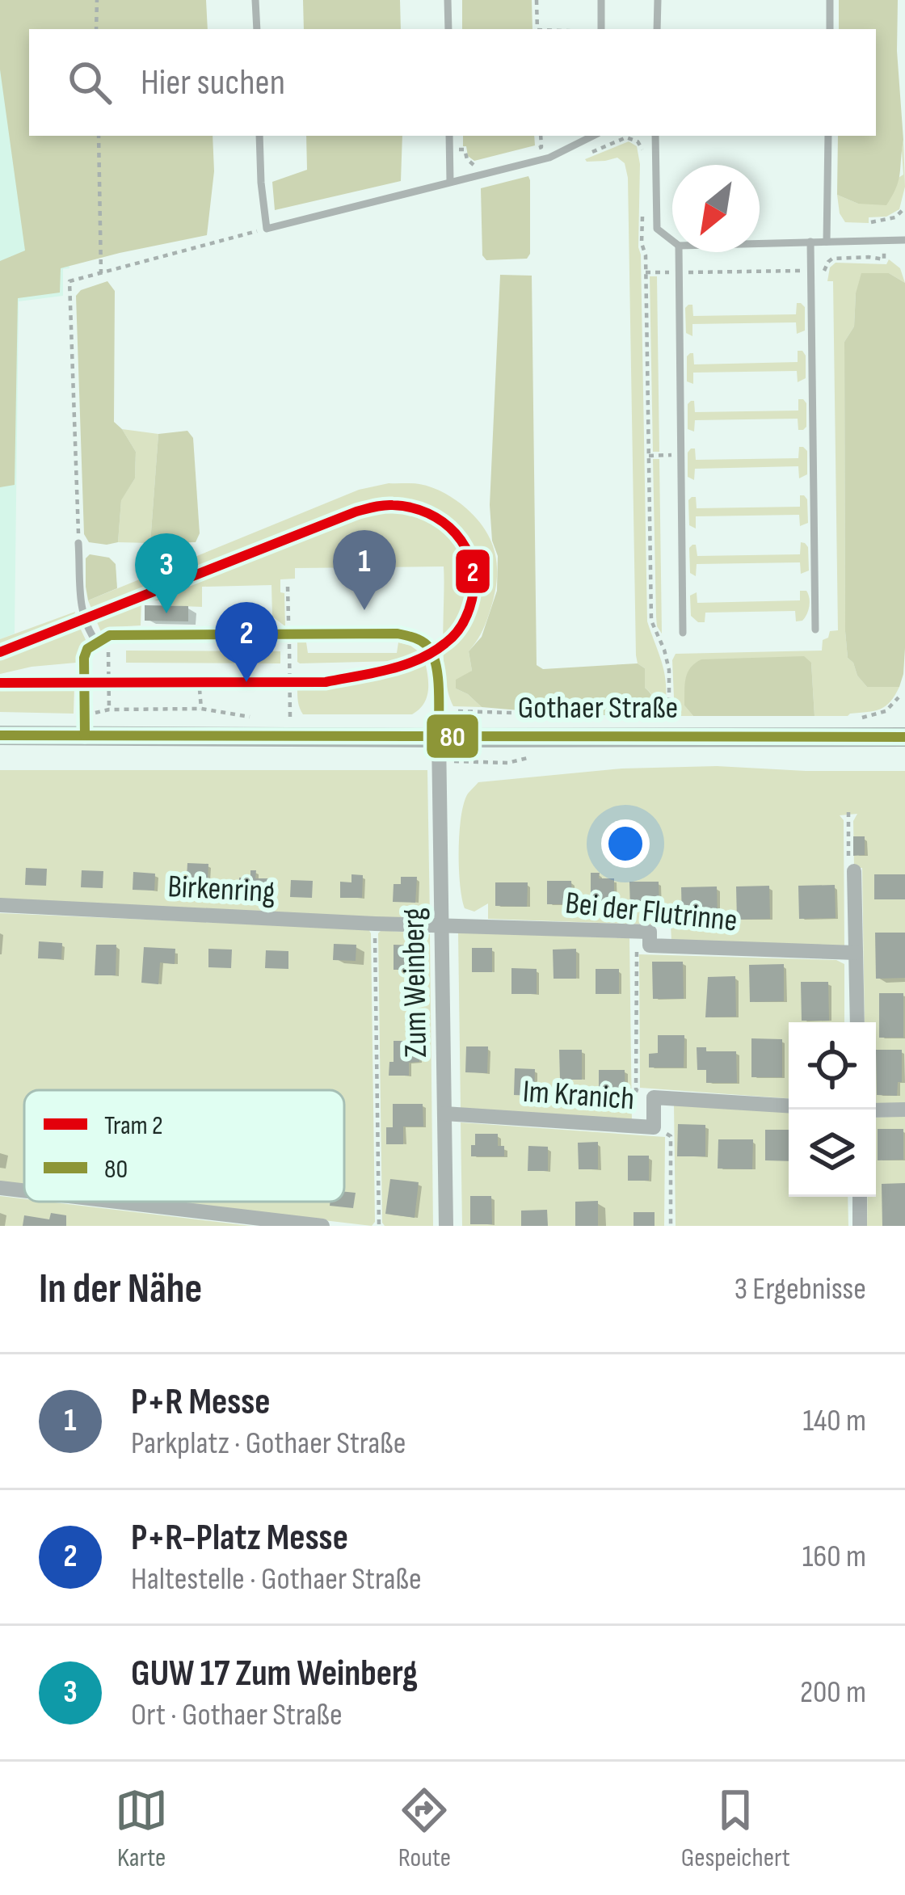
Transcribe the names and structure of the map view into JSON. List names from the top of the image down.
{
  "streets": {
    "main road": ["Gothaer Straße"],
    "street": [
      "Birkenring",
      "Bei der Flutrinne",
      "Zum Weinberg",
      "Im Kranich"
    ]
  },
  "crossings": [
    ["Gothaer Straße", "Zum Weinberg"],
    ["Birkenring", "Bei der Flutrinne"],
    ["Birkenring", "Zum Weinberg"],
    ["Bei der Flutrinne", "Zum Weinberg"],
    ["Zum Weinberg", "Im Kranich"]
  ],
  "lines": ["tram line 2", "transit line 80"],
  "legend": ["Tram 2", "80"],
  "north": "bottom left",
  "page": {
    "search": "Hier suchen",
    "pins": ["1", "3", "2"],
    "heading": ["In der Nähe", "3 Ergebnisse"],
    "list": [
      {
        "mark": "1",
        "name": "P+R Messe",
        "note": "Parkplatz · Gothaer Straße",
        "value": "140 m"
      },
      {
        "mark": "2",
        "name": "P+R-Platz Messe",
        "note": "Haltestelle · Gothaer Straße",
        "value": "160 m"
      },
      {
        "mark": "3",
        "name": "GUW 17 Zum Weinberg",
        "note": "Ort · Gothaer Straße",
        "value": "200 m"
      }
    ],
    "nav": ["Karte", "Route", "Gespeichert"]
  }
}
